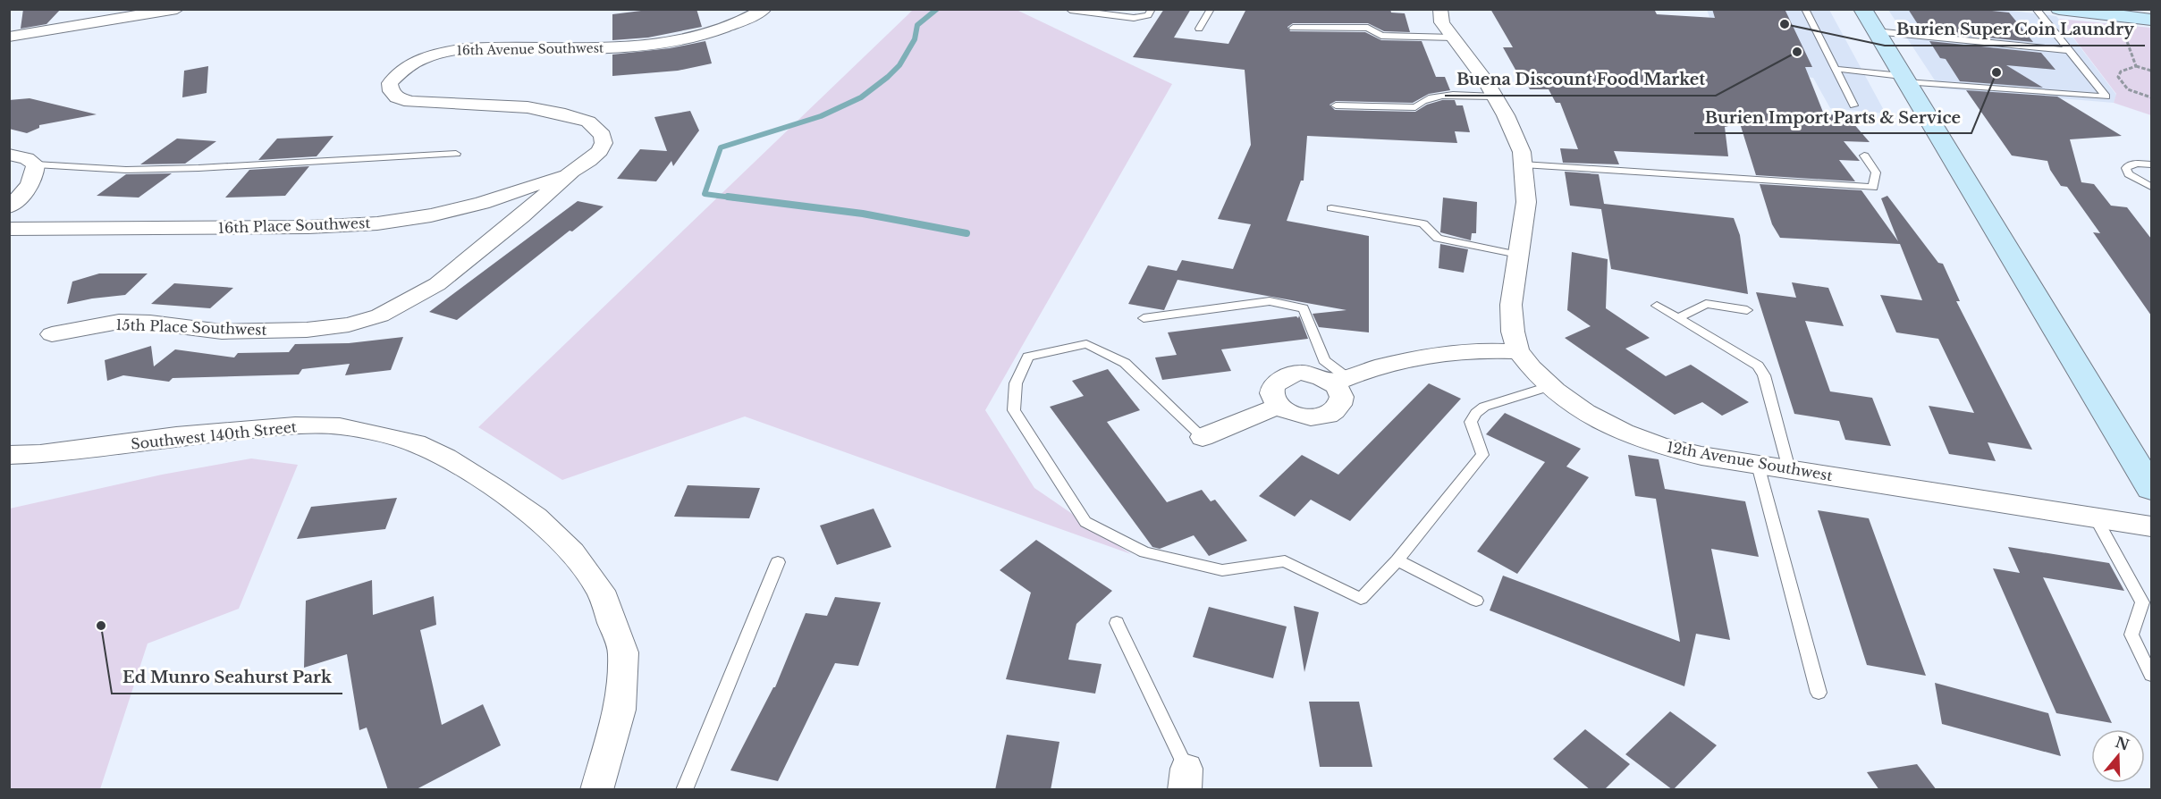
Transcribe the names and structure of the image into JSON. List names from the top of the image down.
{
  "streets": {
    "street": [
      "16th Avenue Southwest",
      "16th Place Southwest",
      "15th Place Southwest",
      "Southwest 140th Street",
      "12th Avenue Southwest"
    ]
  },
  "crossings": [
    ["16th Avenue Southwest", "16th Place Southwest"],
    ["16th Avenue Southwest", "15th Place Southwest"],
    ["16th Place Southwest", "15th Place Southwest"]
  ],
  "places": [
    "Burien Super Coin Laundry",
    "Buena Discount Food Market",
    "Burien Import Parts & Service",
    "Ed Munro Seahurst Park"
  ],
  "north": "top"
}
